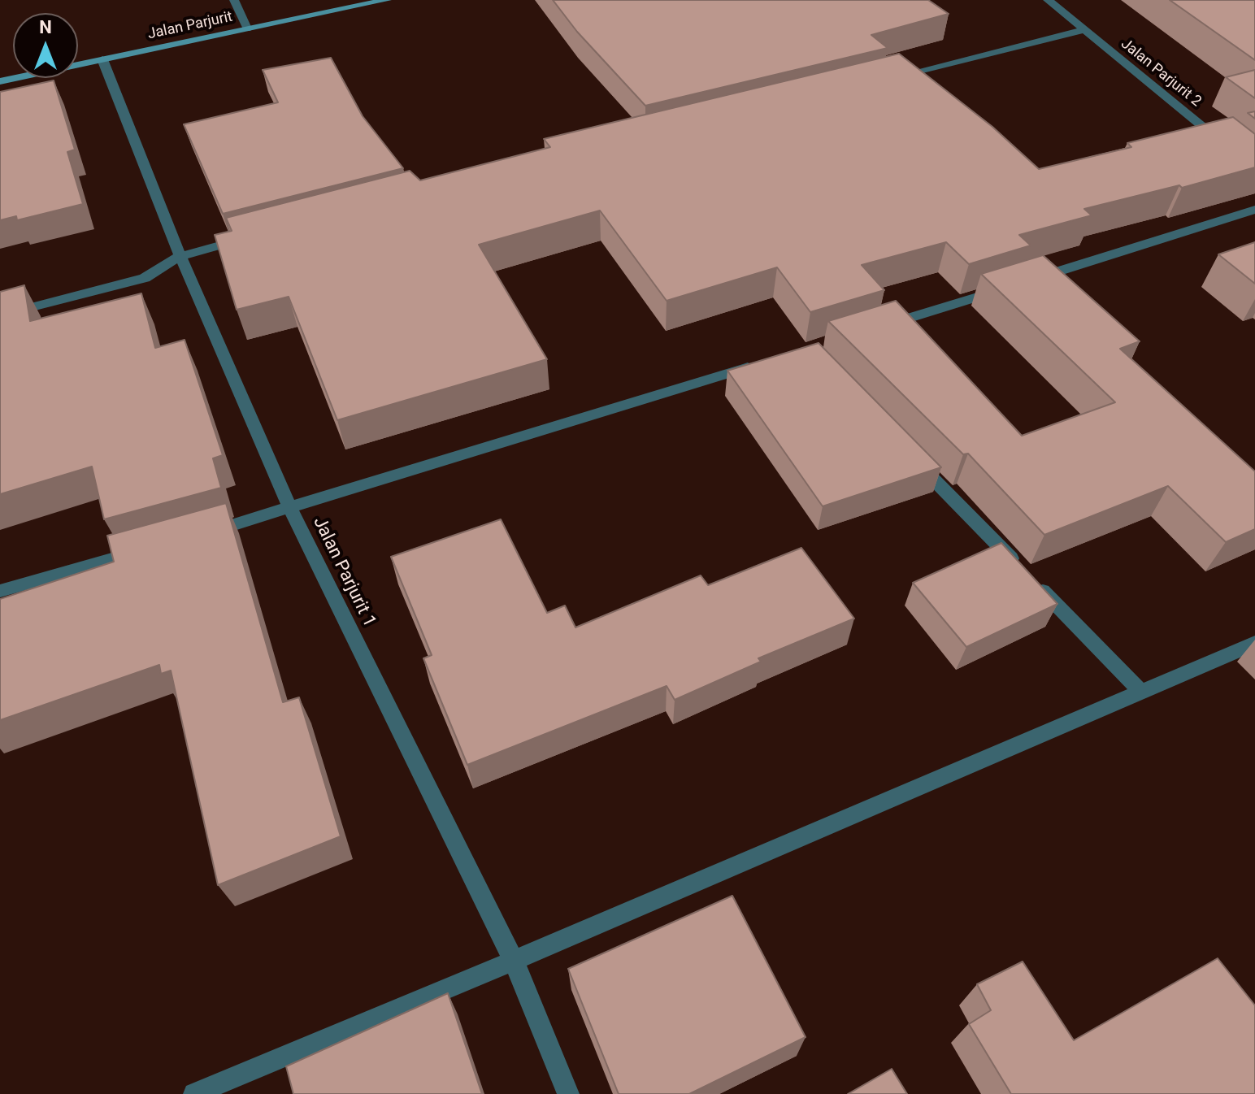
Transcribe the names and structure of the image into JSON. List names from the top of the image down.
{
  "streets": {
    "street": ["Jalan Parjurit", "Jalan Parjurit 2", "Jalan Parjurit 1"]
  },
  "crossings": [
    ["Jalan Parjurit", "Jalan Parjurit 1"]
  ],
  "north": "top"
}
